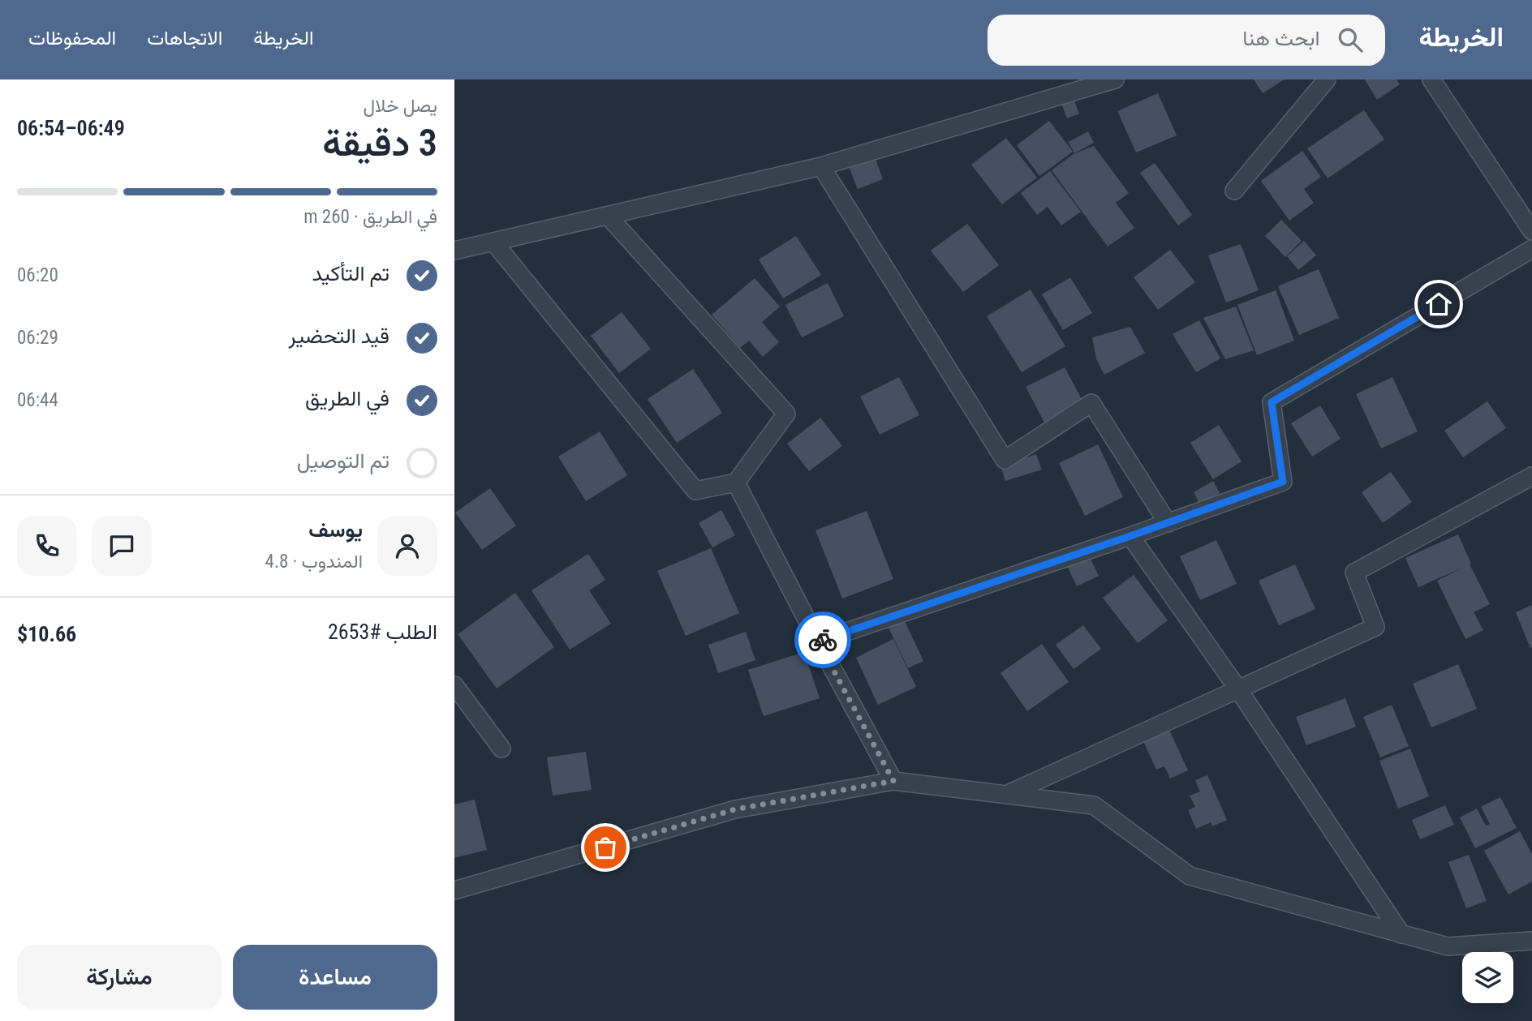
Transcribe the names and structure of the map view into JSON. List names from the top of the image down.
{
  "page": {
    "header": "الخريطة",
    "search": "ابحث هنا",
    "nav": ["الخريطة", "الاتجاهات", "المحفوظات"],
    "heading": ["3 دقيقة", "يصل خلال", "06:49–06:54"],
    "panel": [
      "يوسف",
      "المندوب · 4.8",
      "الطلب #2653",
      "$10.66"
    ],
    "bar": "في الطريق · 260 m",
    "list": [
      ["تم التأكيد", "06:20"],
      ["قيد التحضير", "06:29"],
      ["في الطريق", "06:44"],
      "تم التوصيل"
    ],
    "buttons": ["مساعدة", "مشاركة"]
  }
}
